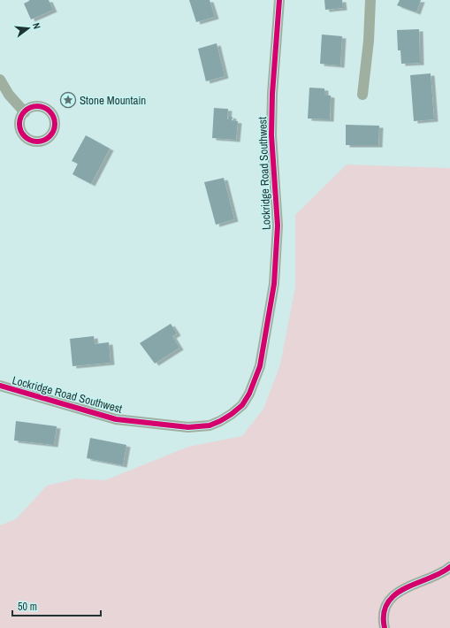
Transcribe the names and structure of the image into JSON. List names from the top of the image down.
{
  "streets": {
    "street": ["Lockridge Road Southwest"]
  },
  "places": {
    "place": ["Stone Mountain"]
  },
  "scale_bar": "50 m",
  "north": "right"
}
